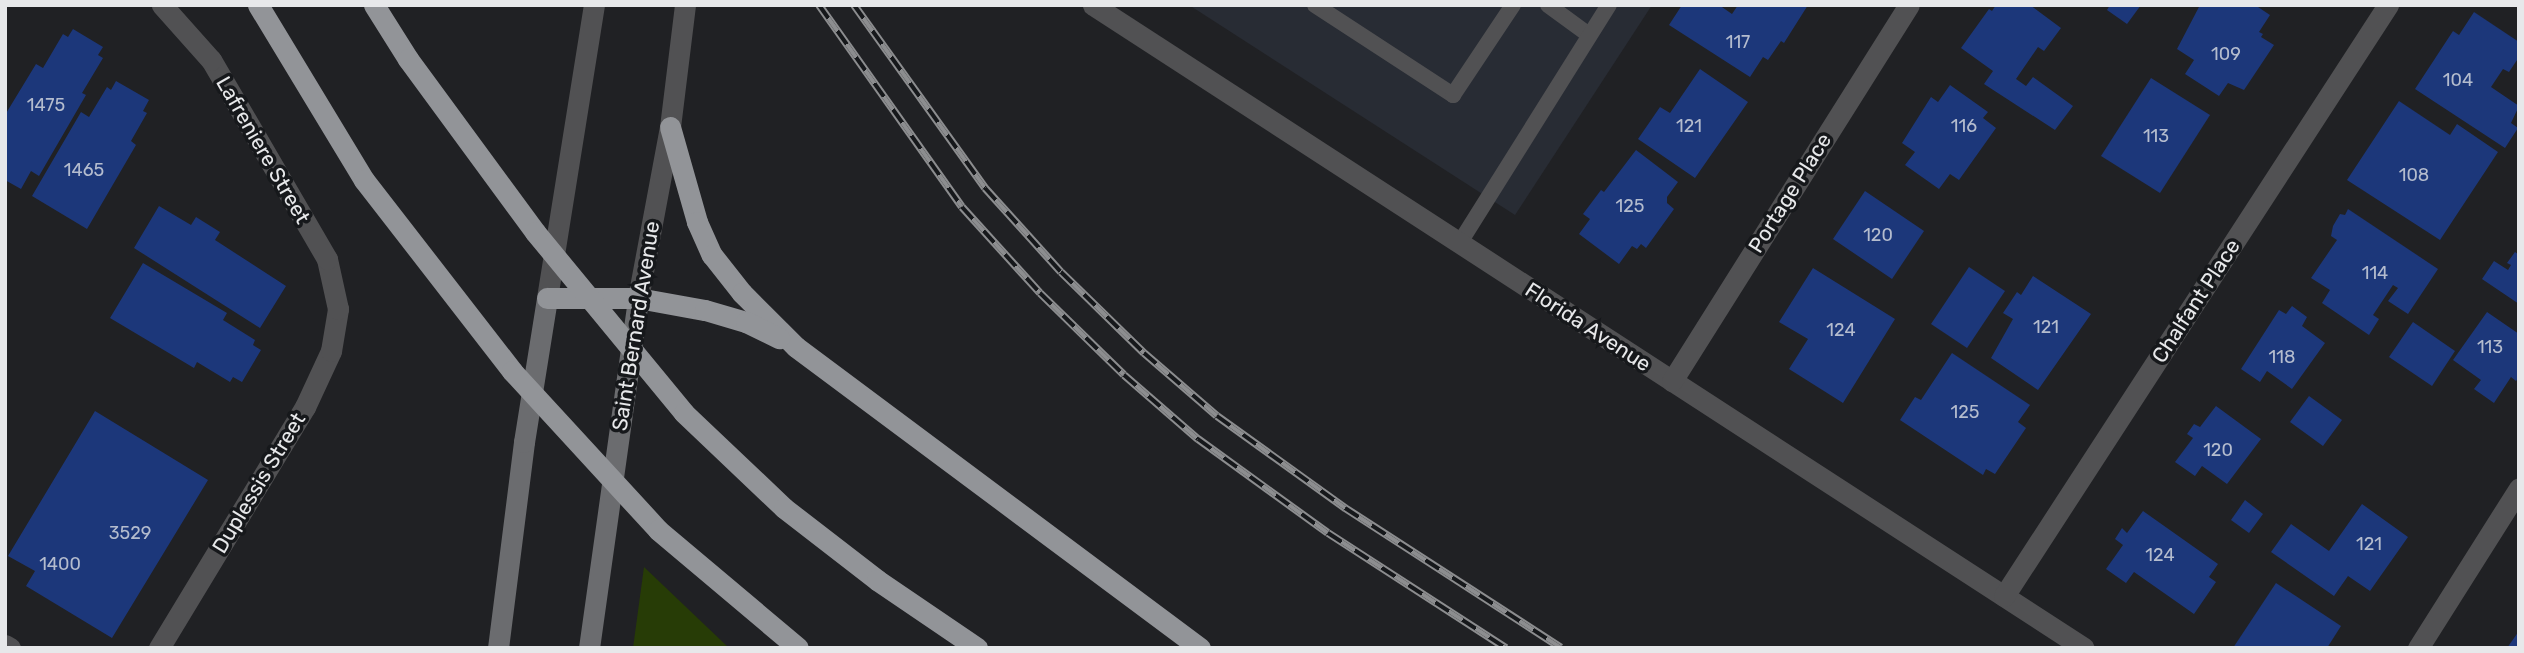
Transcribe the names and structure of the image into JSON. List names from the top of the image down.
{
  "streets": {
    "main road": ["Saint Bernard Avenue"],
    "street": [
      "Lafreniere Street",
      "Portage Place",
      "Chalfant Place",
      "Florida Avenue",
      "Duplessis Street"
    ]
  },
  "crossings": [
    ["Lafreniere Street", "Duplessis Street"],
    ["Portage Place", "Florida Avenue"],
    ["Chalfant Place", "Florida Avenue"]
  ],
  "house_numbers": [
    "117",
    "109",
    "104",
    "1475",
    "121",
    "116",
    "113",
    "1465",
    "108",
    "125",
    "120",
    "114",
    "121",
    "124",
    "113",
    "118",
    "125",
    "120",
    "3529",
    "121",
    "124",
    "1400"
  ]
}
